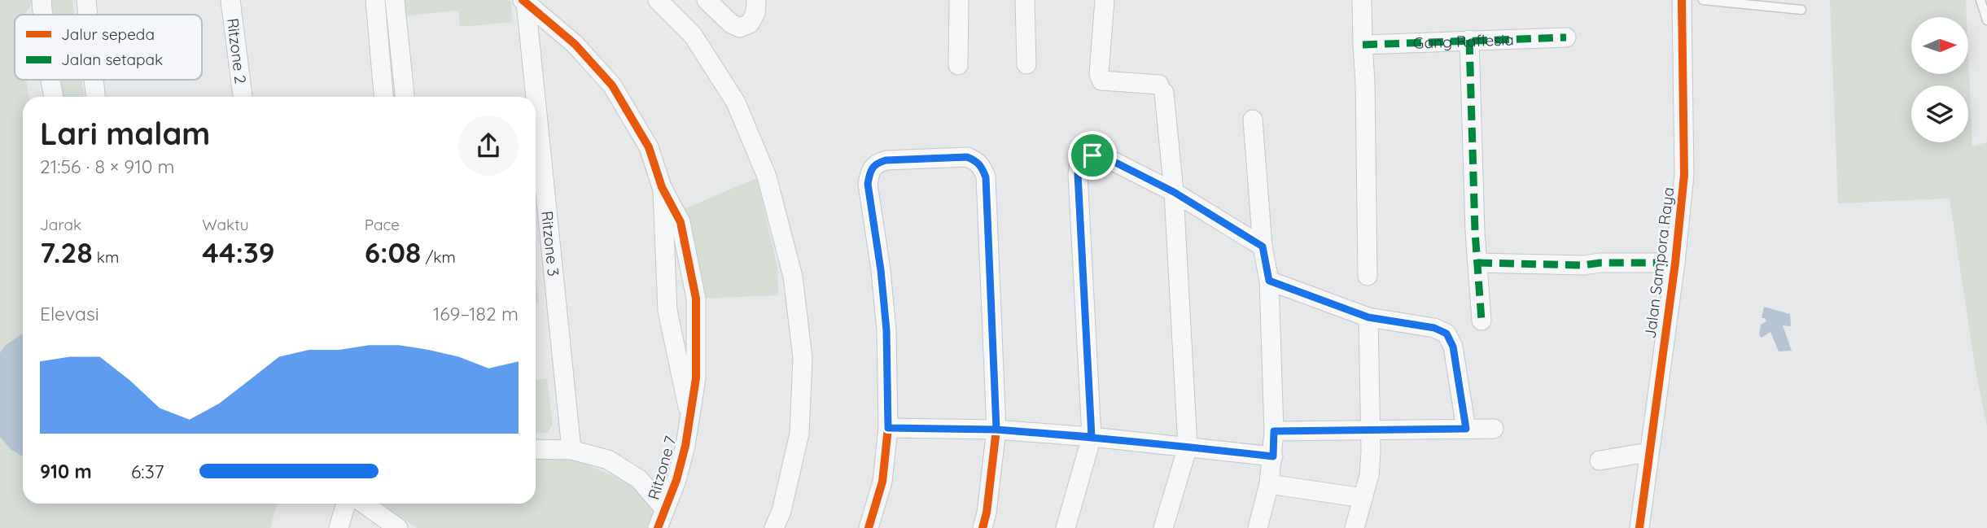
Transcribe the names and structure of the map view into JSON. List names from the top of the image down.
{
  "streets": {
    "street": [
      "Gang Raflesia",
      "Ritzone 2",
      "Ritzone 3",
      "Jalan Sampora Raya",
      "Ritzone 7"
    ]
  },
  "legend": ["Jalur sepeda", "Jalan setapak"],
  "north": "right",
  "page": {
    "heading": ["Lari malam", "21:56 · 8 × 910 m"],
    "stats": [
      ["Jarak", "7.28 km"],
      ["Waktu", "44:39"],
      ["Pace", "6:08 /km"]
    ],
    "chart": ["Elevasi", "169–182 m"],
    "list": [
      {
        "name": "910 m",
        "note": "6:37"
      }
    ]
  }
}
